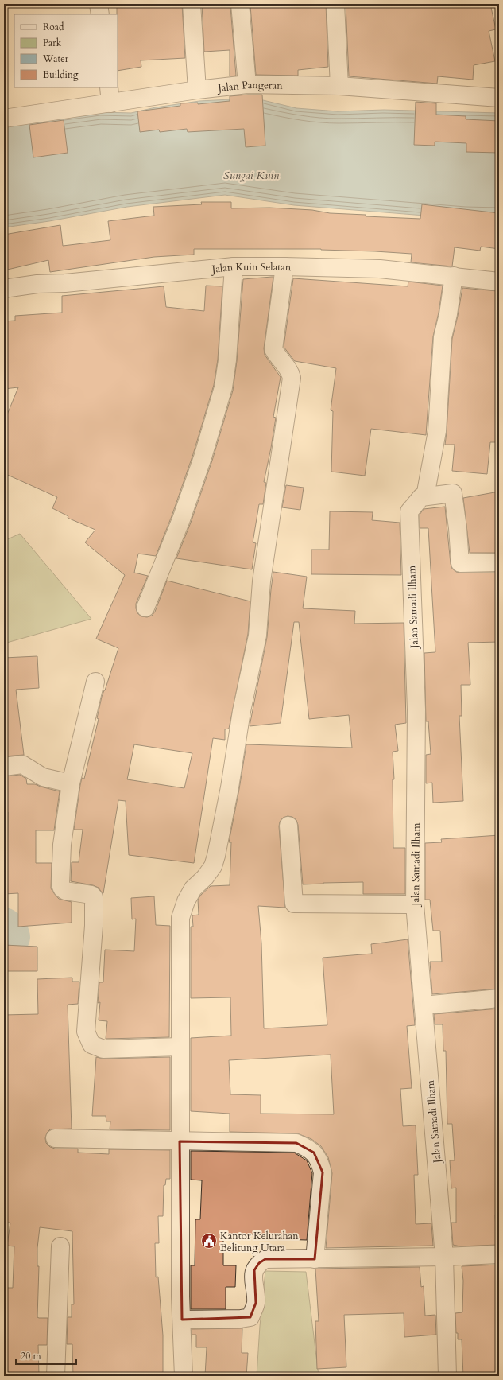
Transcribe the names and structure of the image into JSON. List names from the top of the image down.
{
  "streets": {
    "street": ["Jalan Pangeran", "Jalan Kuin Selatan", "Jalan Samadi Ilham"]
  },
  "water": ["Sungai Kuin"],
  "places": {
    "public building": ["Kantor Kelurahan Belitung Utara"]
  },
  "legend": [
    "Road",
    "Park",
    "Water",
    "Building"
  ],
  "scale_bar": "20 m"
}
